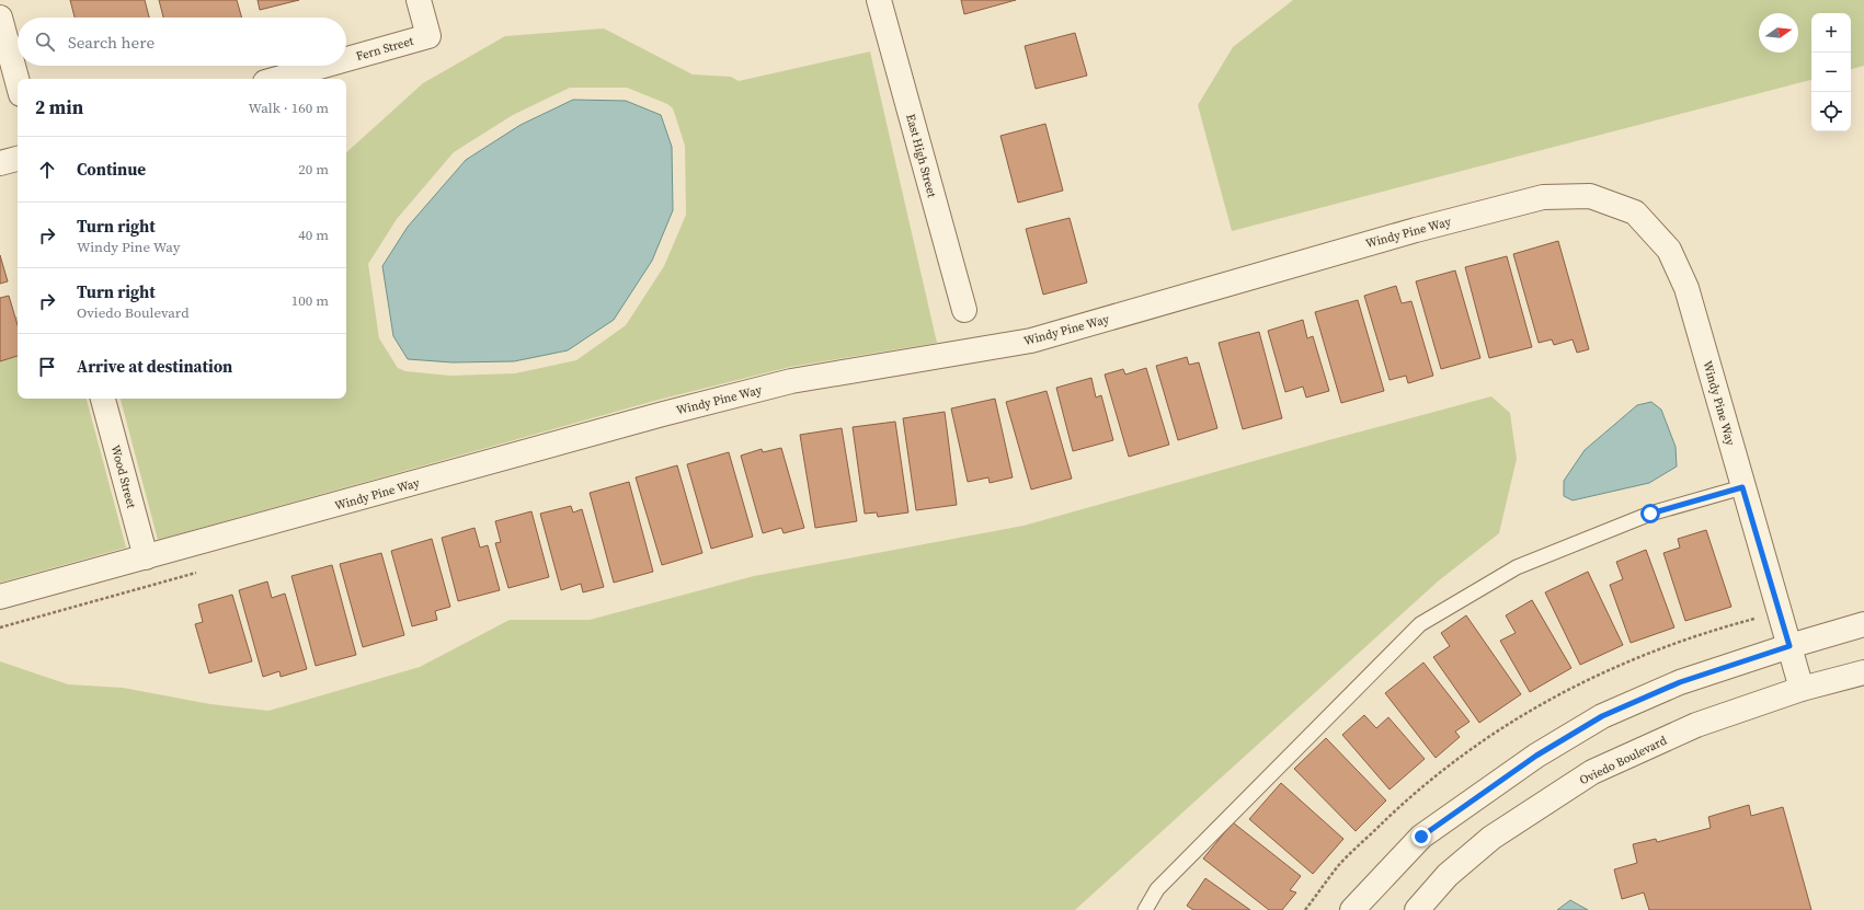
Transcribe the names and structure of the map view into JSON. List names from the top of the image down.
{
  "streets": {
    "street": [
      "Fern Street",
      "East High Street",
      "Windy Pine Way",
      "Wood Street",
      "Oviedo Boulevard"
    ]
  },
  "crossings": [
    ["Windy Pine Way", "Wood Street"],
    ["Windy Pine Way", "Oviedo Boulevard"]
  ],
  "north": "right",
  "page": {
    "map_buttons": ["+", "−"],
    "search": "Search here",
    "heading": ["2 min", "Walk · 160 m"],
    "list": [
      ["Continue", "20 m"],
      ["Turn right", "Windy Pine Way", "40 m"],
      ["Turn right", "Oviedo Boulevard", "100 m"],
      "Arrive at destination"
    ]
  }
}
